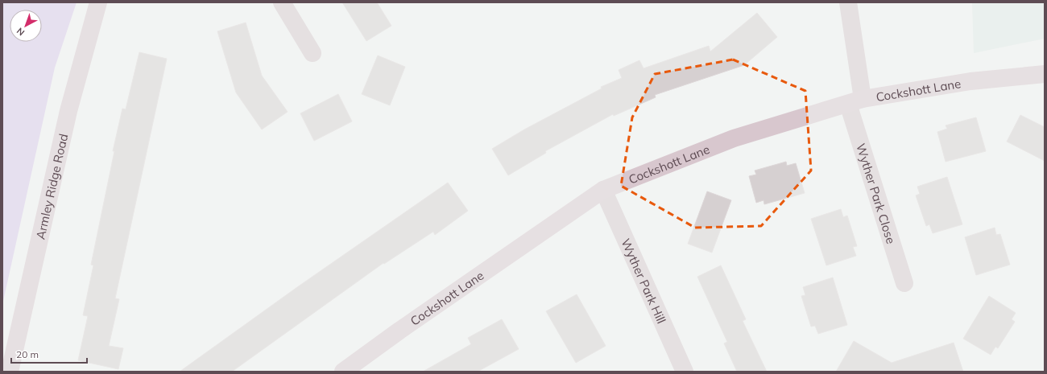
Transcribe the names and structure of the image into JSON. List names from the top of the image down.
{
  "streets": {
    "street": [
      "Cockshott Lane",
      "Armley Ridge Road",
      "Wyther Park Close",
      "Wyther Park Hill"
    ]
  },
  "crossings": [
    ["Cockshott Lane", "Wyther Park Close"],
    ["Cockshott Lane", "Wyther Park Hill"]
  ],
  "scale_bar": "20 m",
  "north": "bottom left"
}
